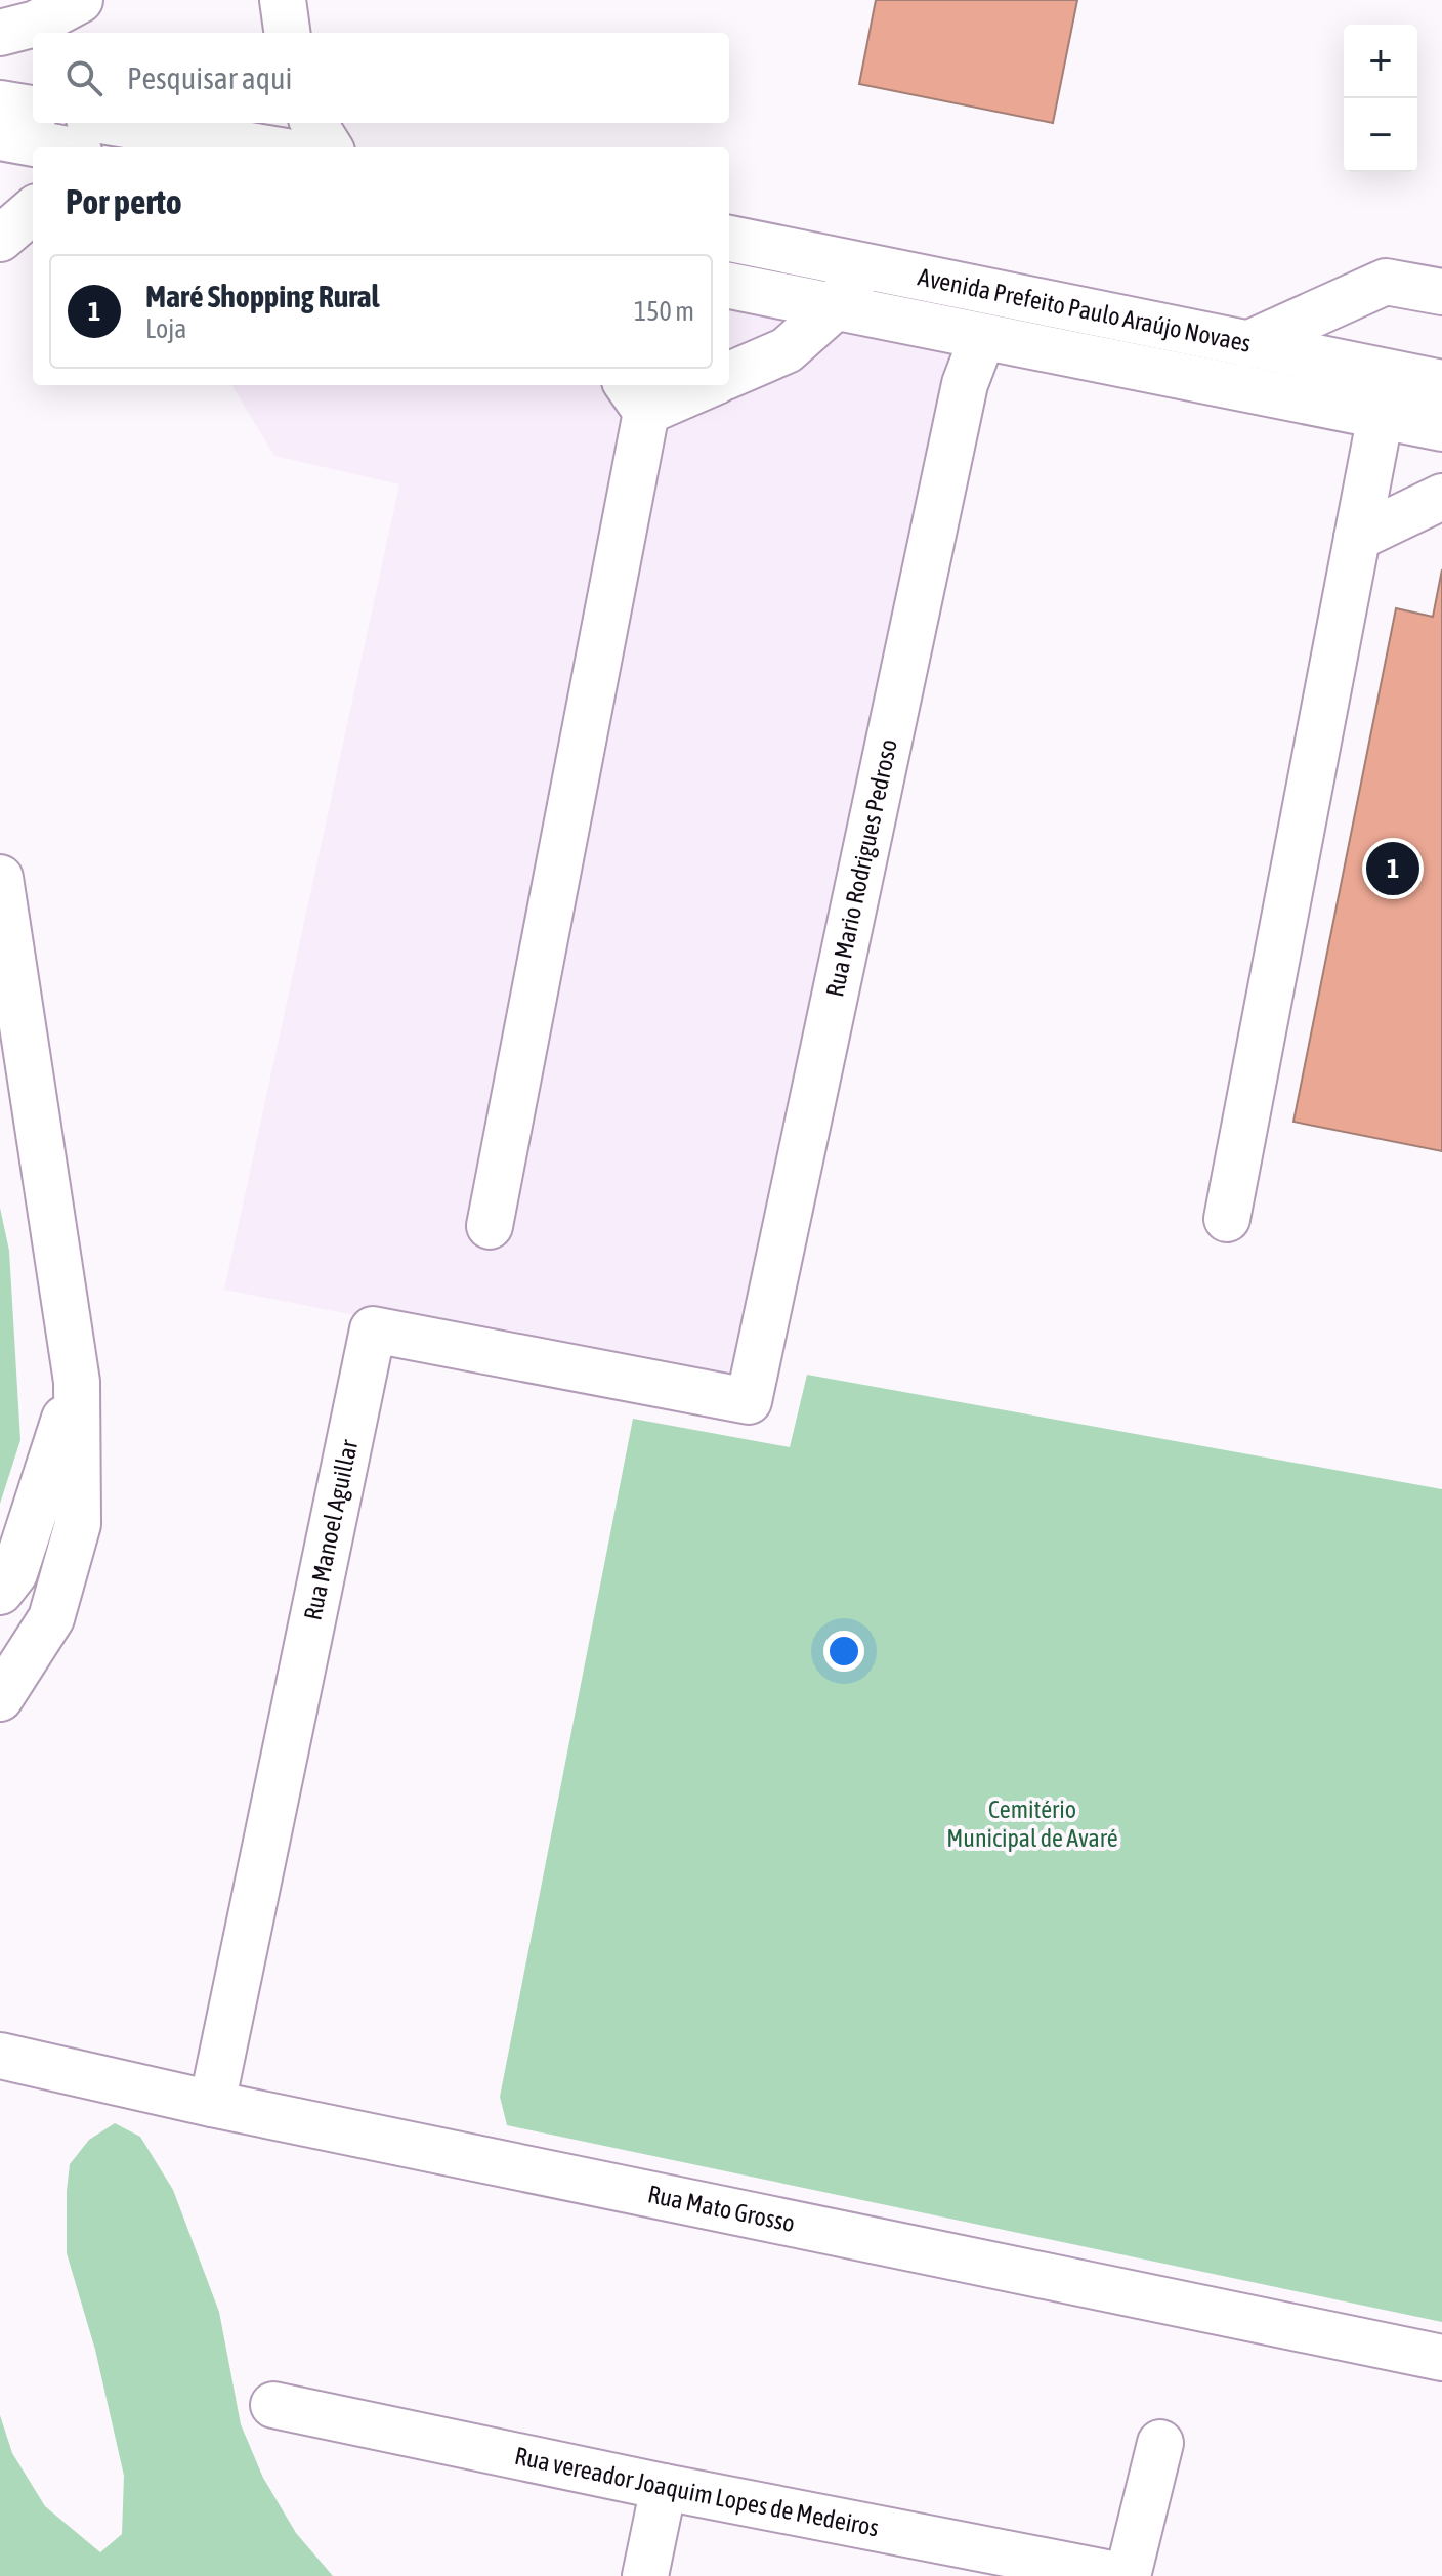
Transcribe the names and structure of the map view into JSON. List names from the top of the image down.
{
  "streets": {
    "main road": [
      "Avenida Prefeito Paulo Araújo Novaes",
      "Rua Mario Rodrigues Pedroso",
      "Rua Manoel Aguillar",
      "Rua Mato Grosso",
      "Rua vereador Joaquim Lopes de Medeiros"
    ]
  },
  "crossings": [
    ["Avenida Prefeito Paulo Araújo Novaes", "Rua Mario Rodrigues Pedroso"],
    ["Rua Mario Rodrigues Pedroso", "Rua Manoel Aguillar"],
    ["Rua Manoel Aguillar", "Rua Mato Grosso"]
  ],
  "parks": ["Cemitério Municipal de Avaré"],
  "page": {
    "map_buttons": ["+", "−"],
    "search": "Pesquisar aqui",
    "heading": "Por perto",
    "list": [
      {
        "mark": "1",
        "name": "Maré Shopping Rural",
        "note": "Loja",
        "value": "150 m"
      }
    ],
    "pins": "1"
  }
}
